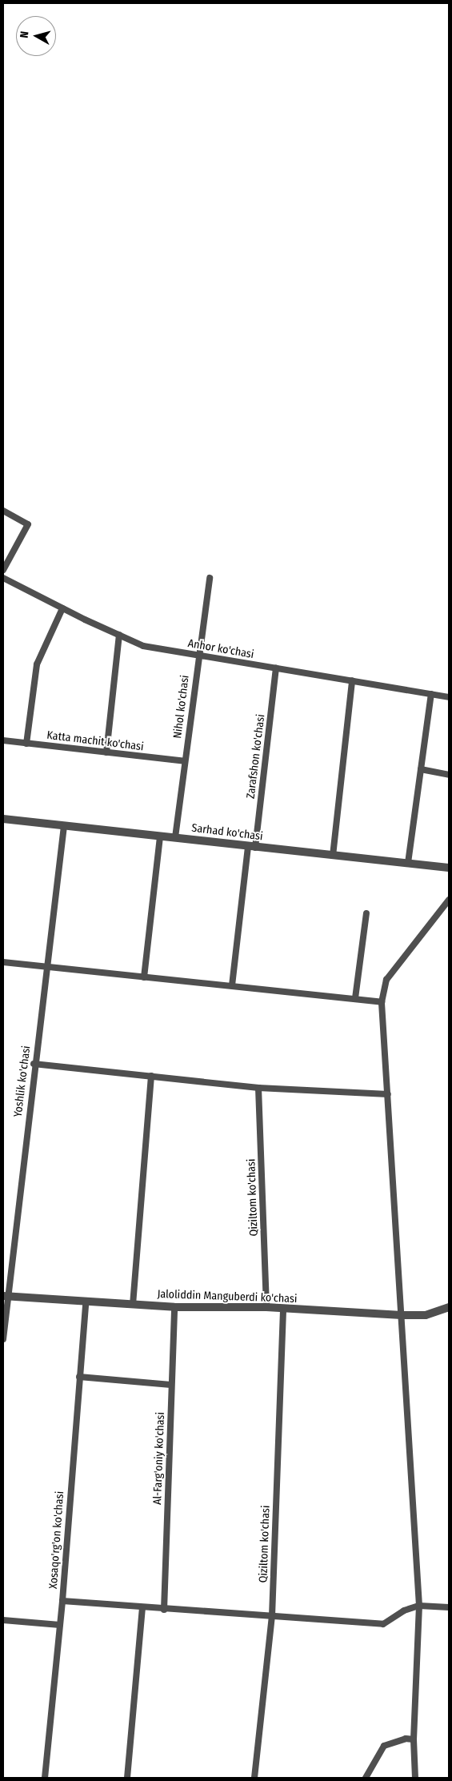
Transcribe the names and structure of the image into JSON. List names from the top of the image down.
{
  "streets": {
    "street": [
      "Anhor ko'chasi",
      "Nihol ko'chasi",
      "Katta machit ko'chasi",
      "Zarafshon ko'chasi",
      "Sarhad ko'chasi",
      "Yoshlik ko'chasi",
      "Qiziltom ko'chasi",
      "Jaloliddin Manguberdi ko'chasi",
      "Al-Farg'oniy ko'chasi",
      "Xosaqo'rg'on ko'chasi"
    ]
  },
  "crossings": [
    ["Anhor ko'chasi", "Nihol ko'chasi"],
    ["Anhor ko'chasi", "Zarafshon ko'chasi"],
    ["Nihol ko'chasi", "Katta machit ko'chasi"],
    ["Nihol ko'chasi", "Sarhad ko'chasi"],
    ["Zarafshon ko'chasi", "Sarhad ko'chasi"],
    ["Sarhad ko'chasi", "Yoshlik ko'chasi"],
    ["Yoshlik ko'chasi", "Jaloliddin Manguberdi ko'chasi"],
    ["Qiziltom ko'chasi", "Jaloliddin Manguberdi ko'chasi"],
    ["Jaloliddin Manguberdi ko'chasi", "Al-Farg'oniy ko'chasi"],
    ["Jaloliddin Manguberdi ko'chasi", "Xosaqo'rg'on ko'chasi"]
  ],
  "north": "left"
}
